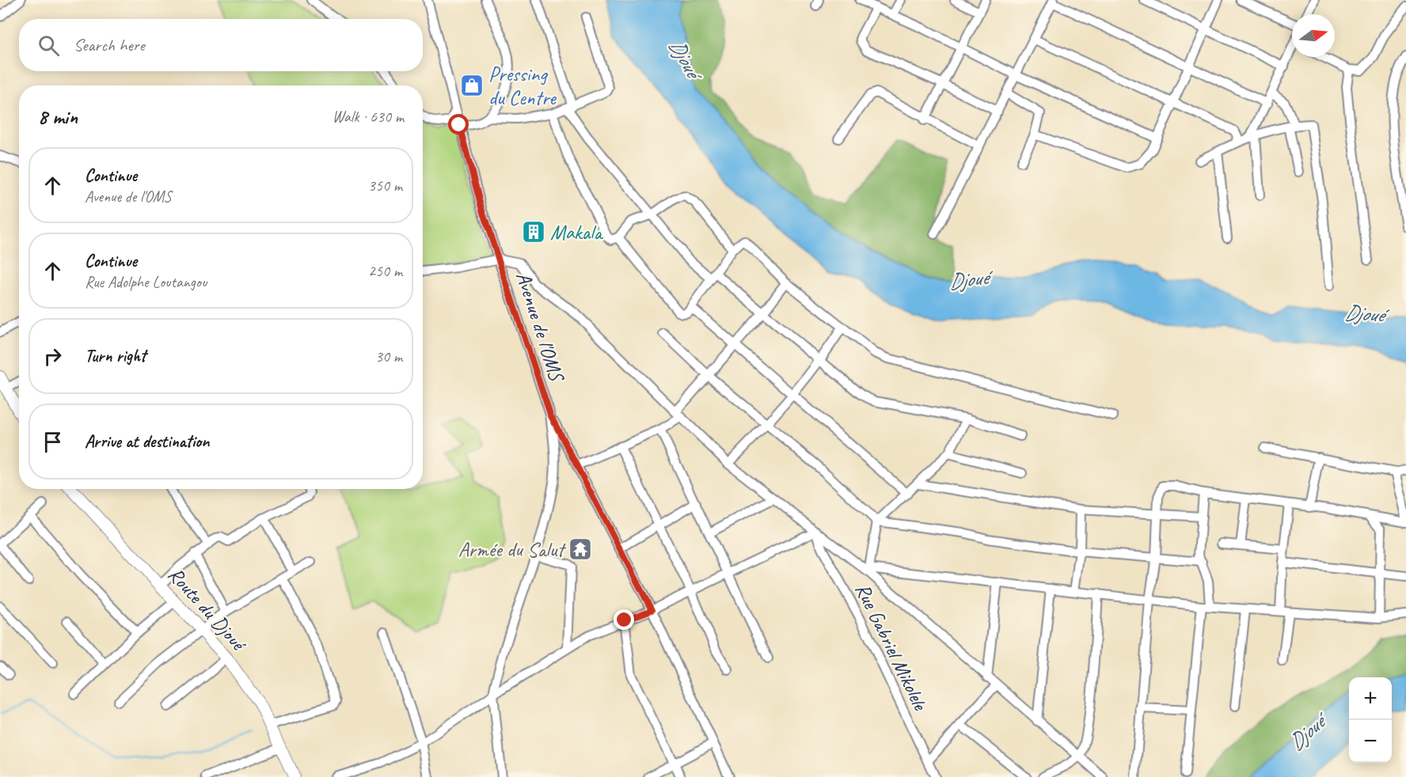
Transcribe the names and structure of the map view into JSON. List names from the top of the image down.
{
  "streets": {
    "main road": ["Route du Djoué"],
    "street": ["Avenue de l'OMS", "Rue Gabriel Mikolele"]
  },
  "water": ["Djoué"],
  "places": {
    "shop": ["Pressing du Centre"],
    "building": ["Makala"],
    "temple": ["Armée du Salut"]
  },
  "north": "right",
  "page": {
    "search": "Search here",
    "heading": ["8 min", "Walk · 630 m"],
    "list": [
      ["Continue", "Avenue de l'OMS", "350 m"],
      ["Continue", "Rue Adolphe Loutangou", "250 m"],
      ["Turn right", "30 m"],
      "Arrive at destination"
    ],
    "map_buttons": ["+", "−"]
  }
}
